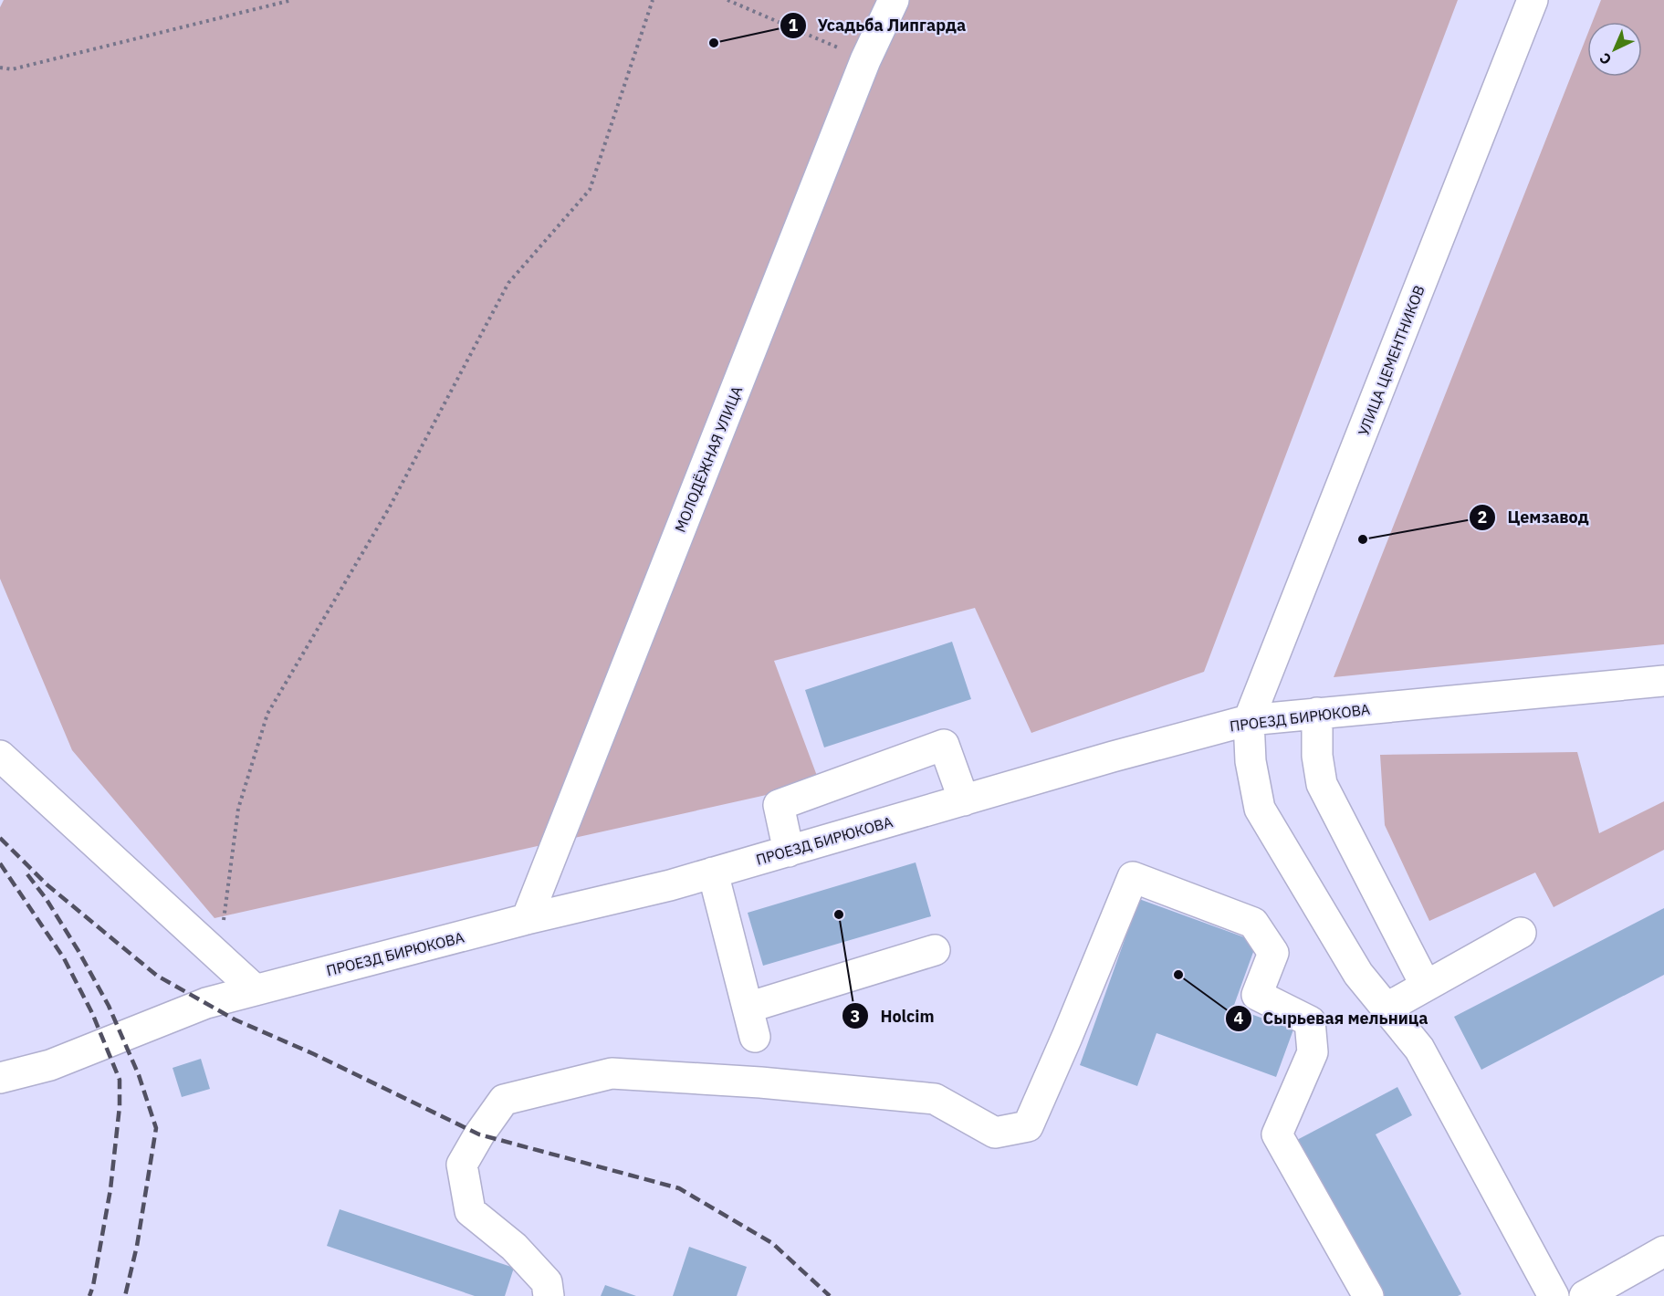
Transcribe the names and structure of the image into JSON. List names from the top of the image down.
{
  "streets": {
    "street": ["УЛИЦА ЦЕМЕНТНИКОВ", "МОЛОДЁЖНАЯ УЛИЦА", "ПРОЕЗД БИРЮКОВА"]
  },
  "crossings": [
    ["УЛИЦА ЦЕМЕНТНИКОВ", "ПРОЕЗД БИРЮКОВА"],
    ["МОЛОДЁЖНАЯ УЛИЦА", "ПРОЕЗД БИРЮКОВА"]
  ],
  "places": [
    "Усадьба Липгарда",
    "Цемзавод",
    "Holcim",
    "Сырьевая мельница"
  ],
  "north": "bottom left"
}
